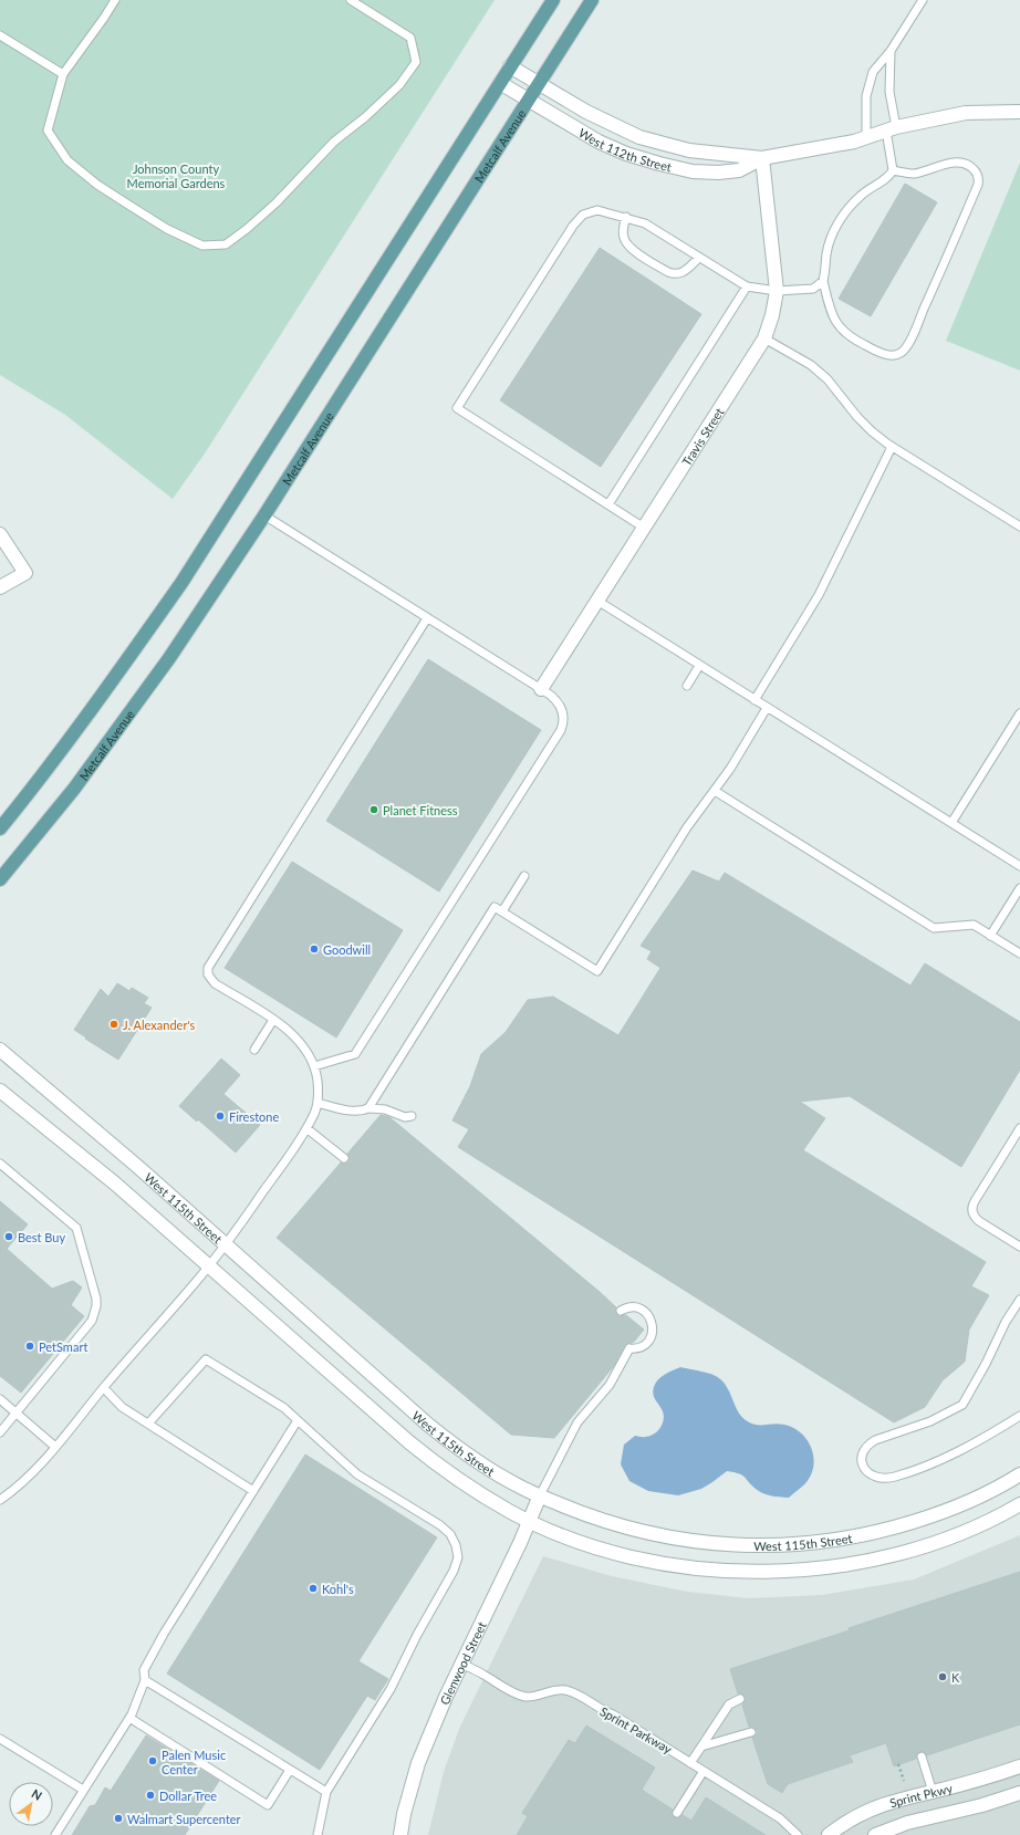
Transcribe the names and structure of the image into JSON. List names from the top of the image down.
{
  "streets": {
    "main road": ["Metcalf Avenue"],
    "street": [
      "West 112th Street",
      "Travis Street",
      "West 115th Street",
      "Glenwood Street",
      "Sprint Pkwy"
    ],
    "lane": ["Sprint Parkway"]
  },
  "crossings": [
    ["Metcalf Avenue", "West 112th Street"],
    ["West 112th Street", "Travis Street"],
    ["West 115th Street", "Glenwood Street"],
    ["Glenwood Street", "Sprint Parkway"]
  ],
  "parks": ["Johnson County Memorial Gardens"],
  "places": [
    "Planet Fitness",
    "Goodwill",
    "J. Alexander's",
    "Firestone",
    "Best Buy",
    "PetSmart",
    "Kohl's",
    "K",
    "Palen Music Center",
    "Dollar Tree",
    "Walmart Supercenter"
  ],
  "north": "top right"
}
